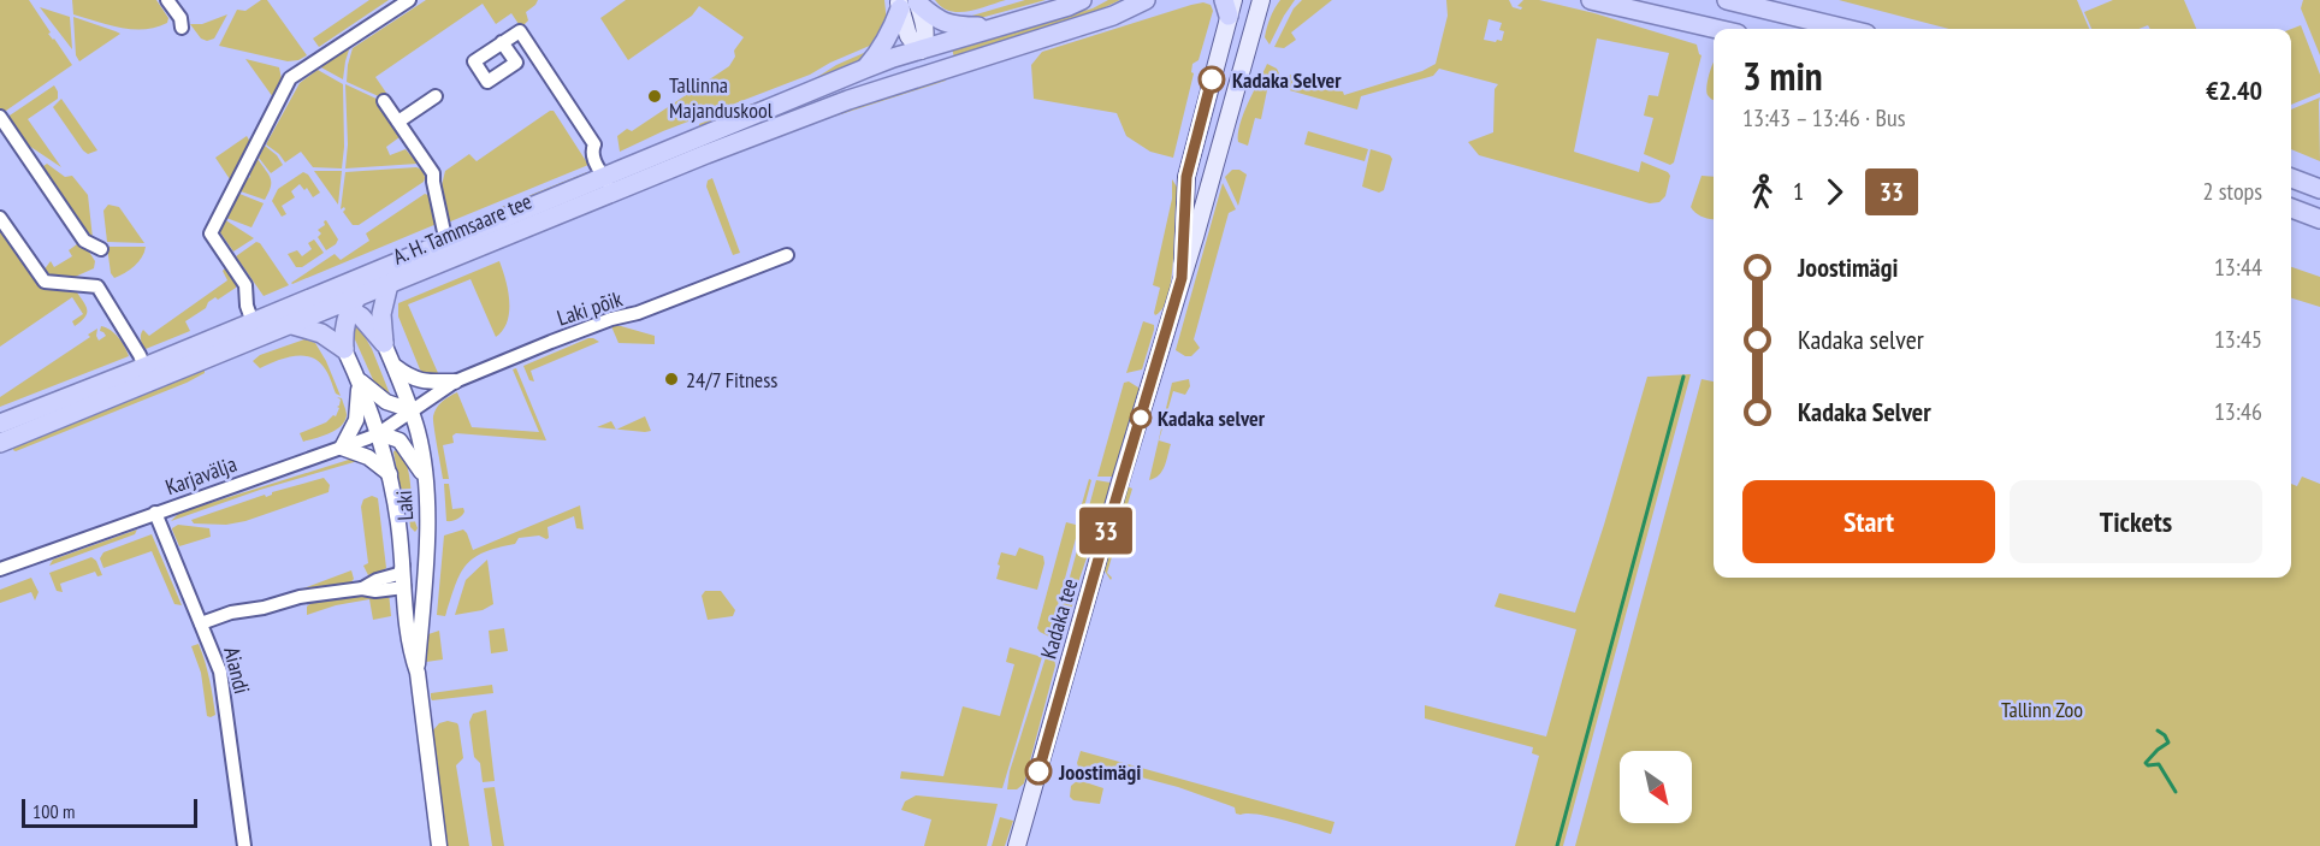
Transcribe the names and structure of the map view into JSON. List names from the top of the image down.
{
  "streets": {
    "main road": ["A. H. Tammsaare tee", "Kadaka tee"],
    "street": [
      "Laki põik",
      "Karjavälja",
      "Laki",
      "Aiandi"
    ]
  },
  "crossings": [
    ["Laki põik", "Karjavälja"],
    ["Laki põik", "Laki"],
    ["Karjavälja", "Laki"],
    ["Karjavälja", "Aiandi"]
  ],
  "parks": ["Tallinn Zoo"],
  "places": [
    "Kadaka Selver",
    "Tallinna Majanduskool",
    "24/7 Fitness",
    "Kadaka selver",
    "Joostimägi"
  ],
  "lines": ["bus line 33"],
  "scale_bar": "100 m",
  "north": "bottom right",
  "page": {
    "on_map": "33",
    "heading": ["3 min", "13:43 – 13:46 · Bus", "€2.40"],
    "legs": ["1", "33", "2 stops"],
    "list": [
      {
        "name": "Joostimägi",
        "value": "13:44"
      },
      {
        "name": "Kadaka selver",
        "value": "13:45"
      },
      {
        "name": "Kadaka Selver",
        "value": "13:46"
      }
    ],
    "buttons": ["Start", "Tickets"],
    "scale": "100 m"
  }
}
